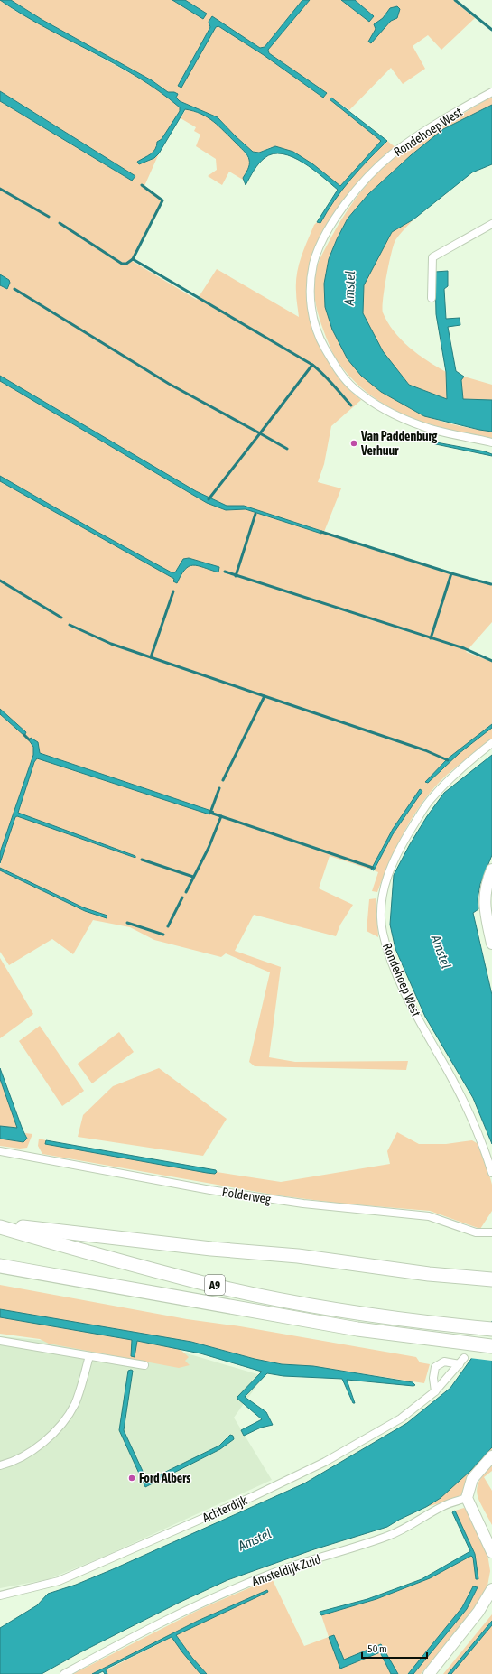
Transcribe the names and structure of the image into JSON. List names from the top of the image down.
{
  "streets": {
    "highway": ["A9"],
    "street": [
      "Rondehoep West",
      "Polderweg",
      "Achterdijk",
      "Amsteldijk Zuid"
    ]
  },
  "water": ["Amstel"],
  "places": ["Van Paddenburg Verhuur", "Ford Albers"],
  "scale_bar": "50 m"
}
